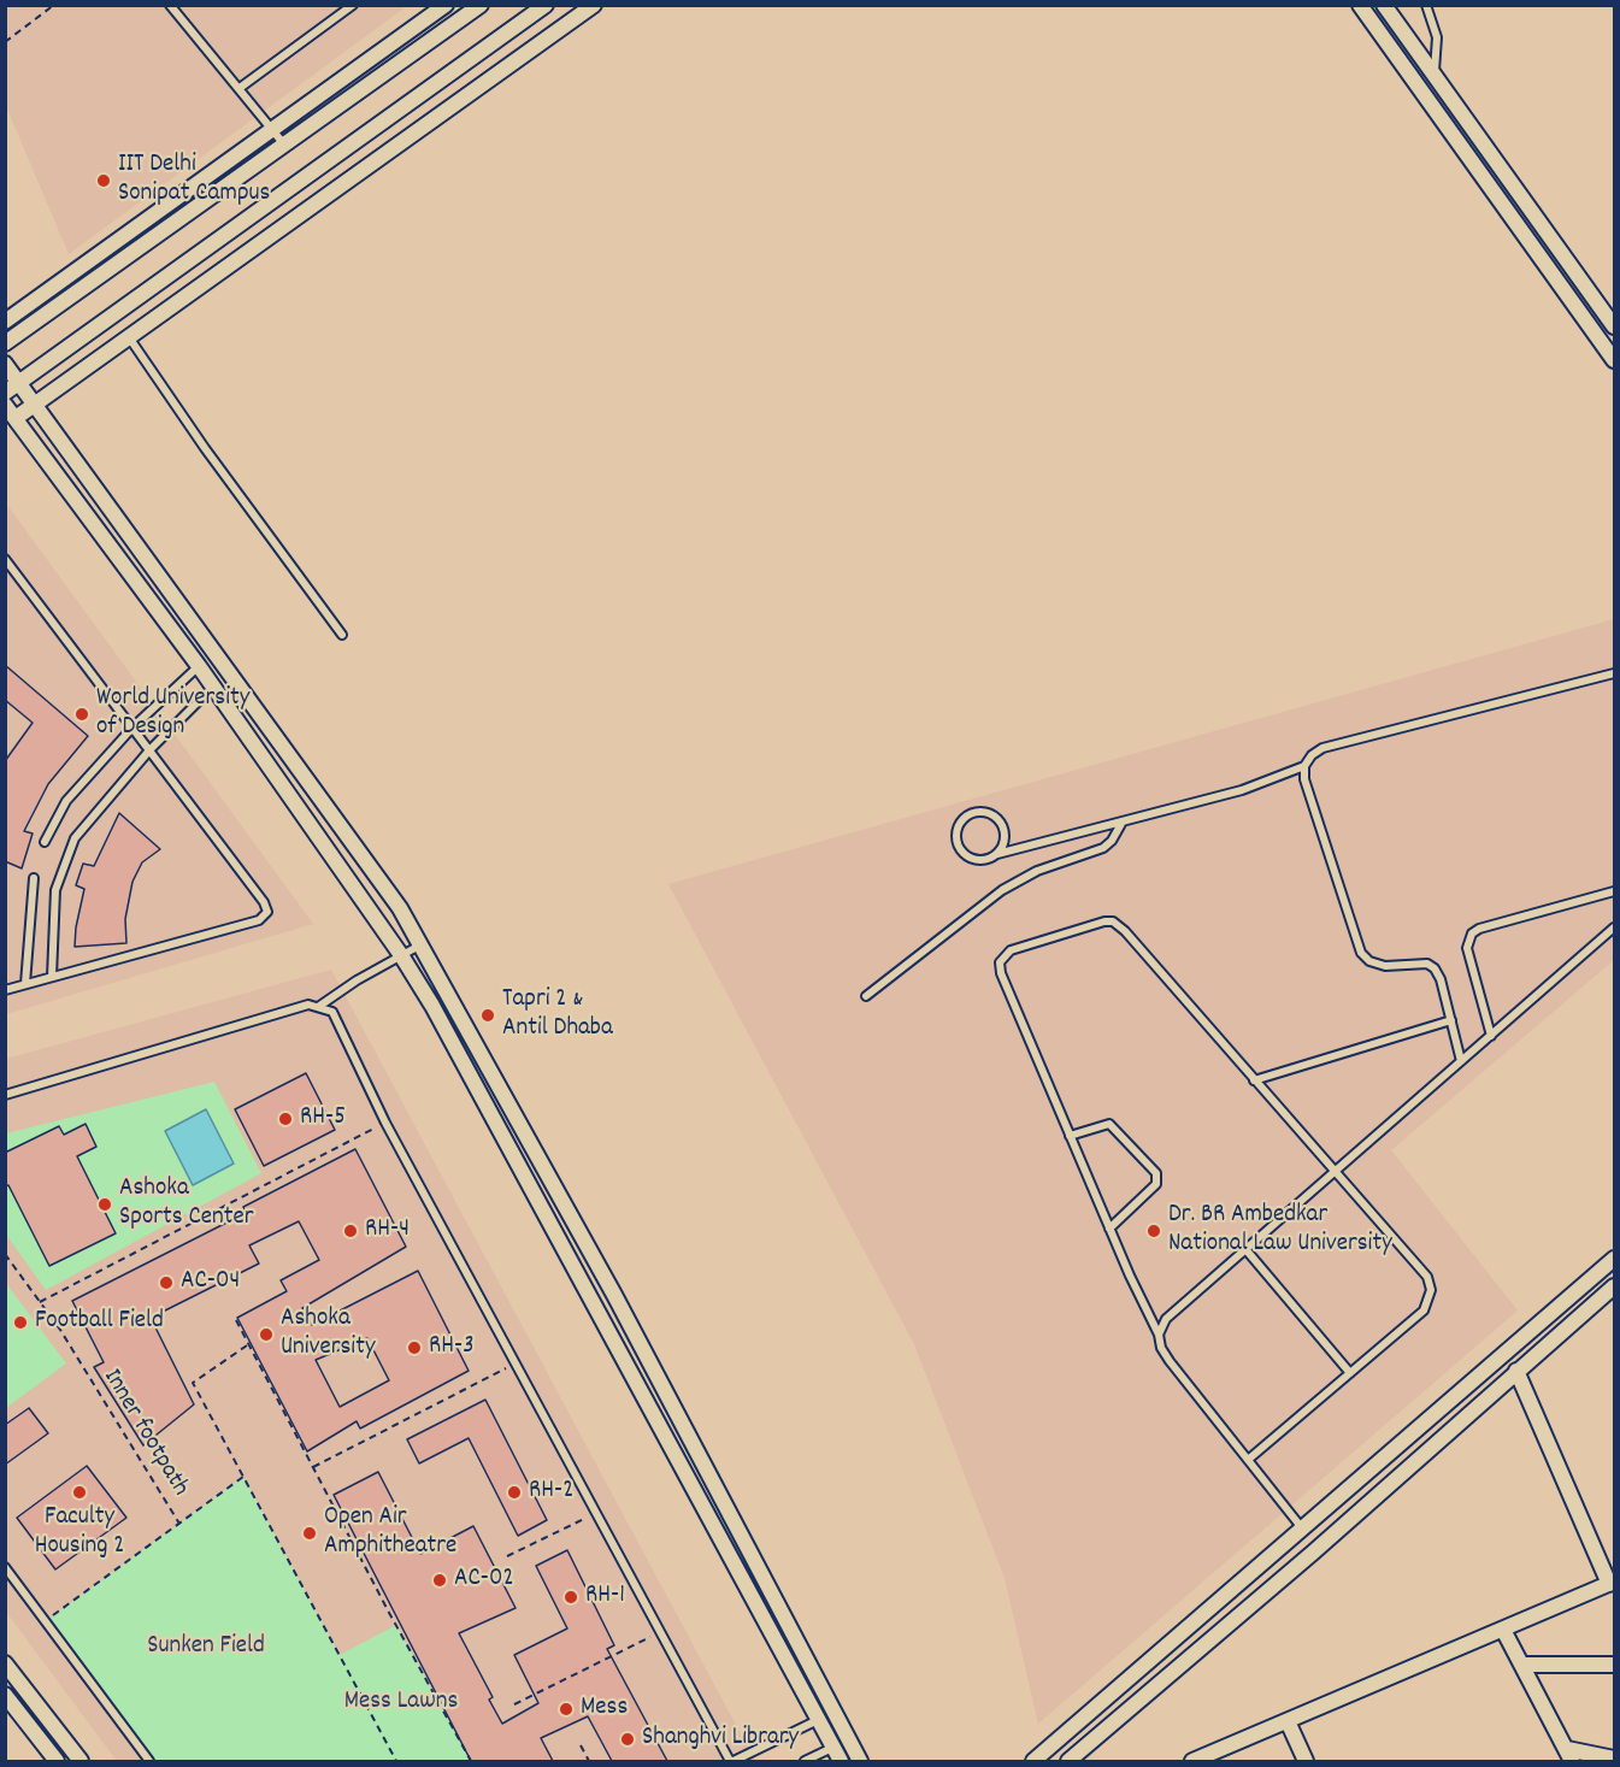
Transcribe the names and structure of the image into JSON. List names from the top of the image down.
{
  "streets": {
    "path": ["Inner footpath"]
  },
  "parks": ["Sunken Field", "Mess Lawns"],
  "places": [
    "IIT Delhi Sonipat Campus",
    "World University of Design",
    "Tapri 2 & Antil Dhaba",
    "RH-5",
    "Ashoka Sports Center",
    "RH-4",
    "Dr. BR Ambedkar National Law University",
    "AC-04",
    "Football Field",
    "Ashoka University",
    "RH-3",
    "Faculty Housing 2",
    "RH-2",
    "Open Air Amphitheatre",
    "AC-02",
    "RH-1",
    "Mess",
    "Shanghvi Library"
  ]
}
